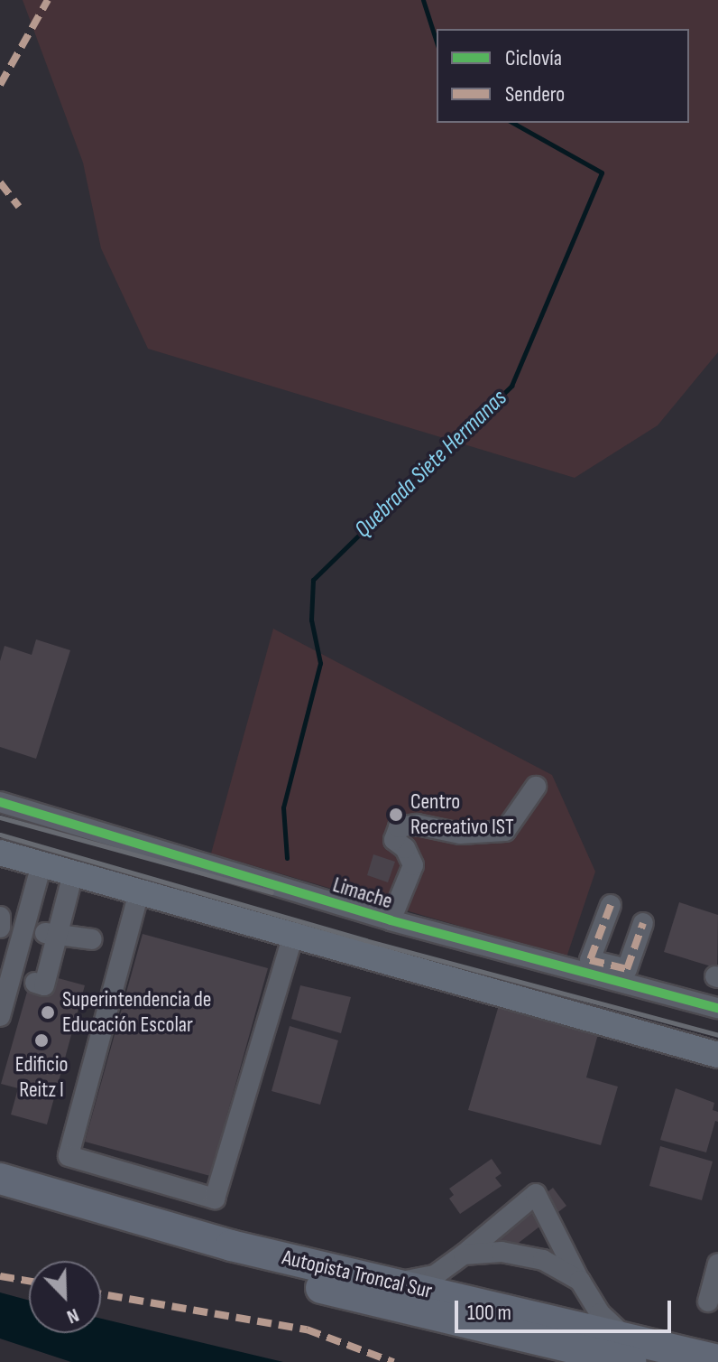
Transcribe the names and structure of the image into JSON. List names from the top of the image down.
{
  "streets": {
    "highway": ["Autopista Troncal Sur"],
    "street": ["Limache"]
  },
  "water": ["Quebrada Siete Hermanas"],
  "places": ["Centro Recreativo IST", "Superintendencia de Educación Escolar", "Edificio Reitz I"],
  "legend": ["Ciclovía", "Sendero"],
  "scale_bar": "100 m",
  "north": "bottom right"
}
